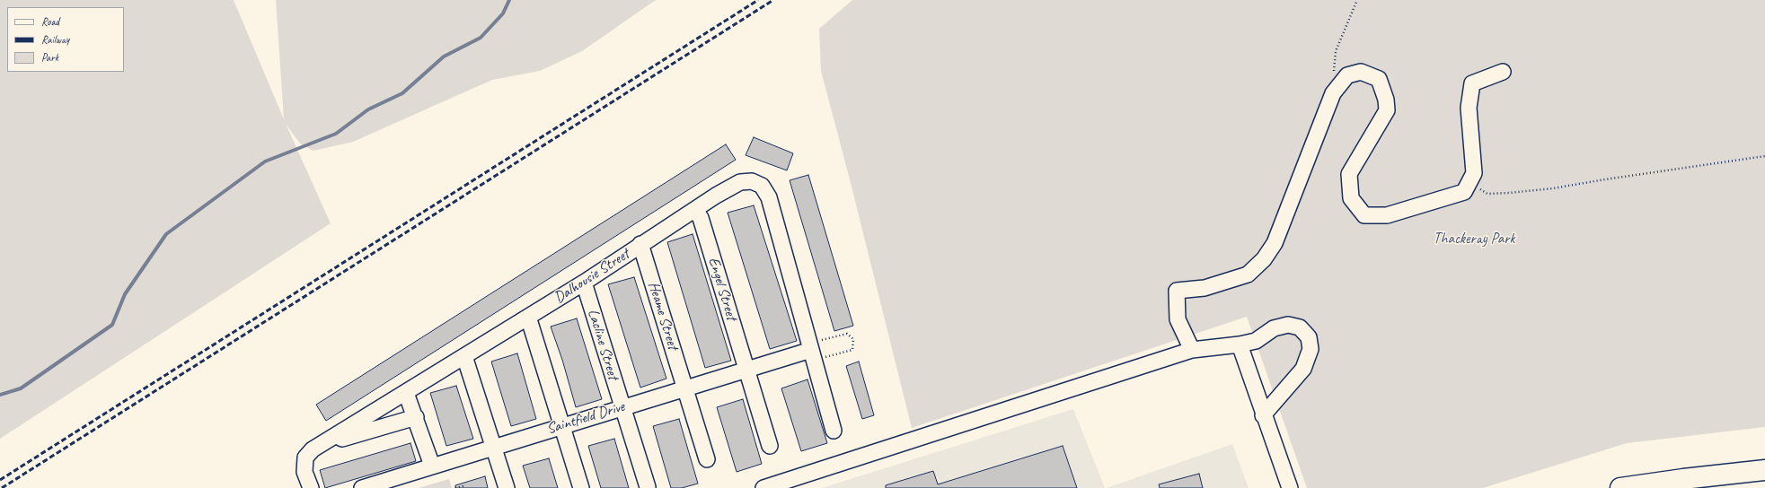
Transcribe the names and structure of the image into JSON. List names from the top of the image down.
{
  "streets": {
    "street": [
      "Dalhousie Street",
      "Engel Street",
      "Heame Street",
      "Lacline Street",
      "Saintfield Drive"
    ]
  },
  "crossings": [
    ["Dalhousie Street", "Engel Street"],
    ["Dalhousie Street", "Heame Street"],
    ["Dalhousie Street", "Lacline Street"],
    ["Dalhousie Street", "Saintfield Drive"],
    ["Engel Street", "Saintfield Drive"],
    ["Heame Street", "Saintfield Drive"],
    ["Lacline Street", "Saintfield Drive"]
  ],
  "parks": ["Thackeray Park"],
  "legend": ["Road", "Railway", "Park"]
}
